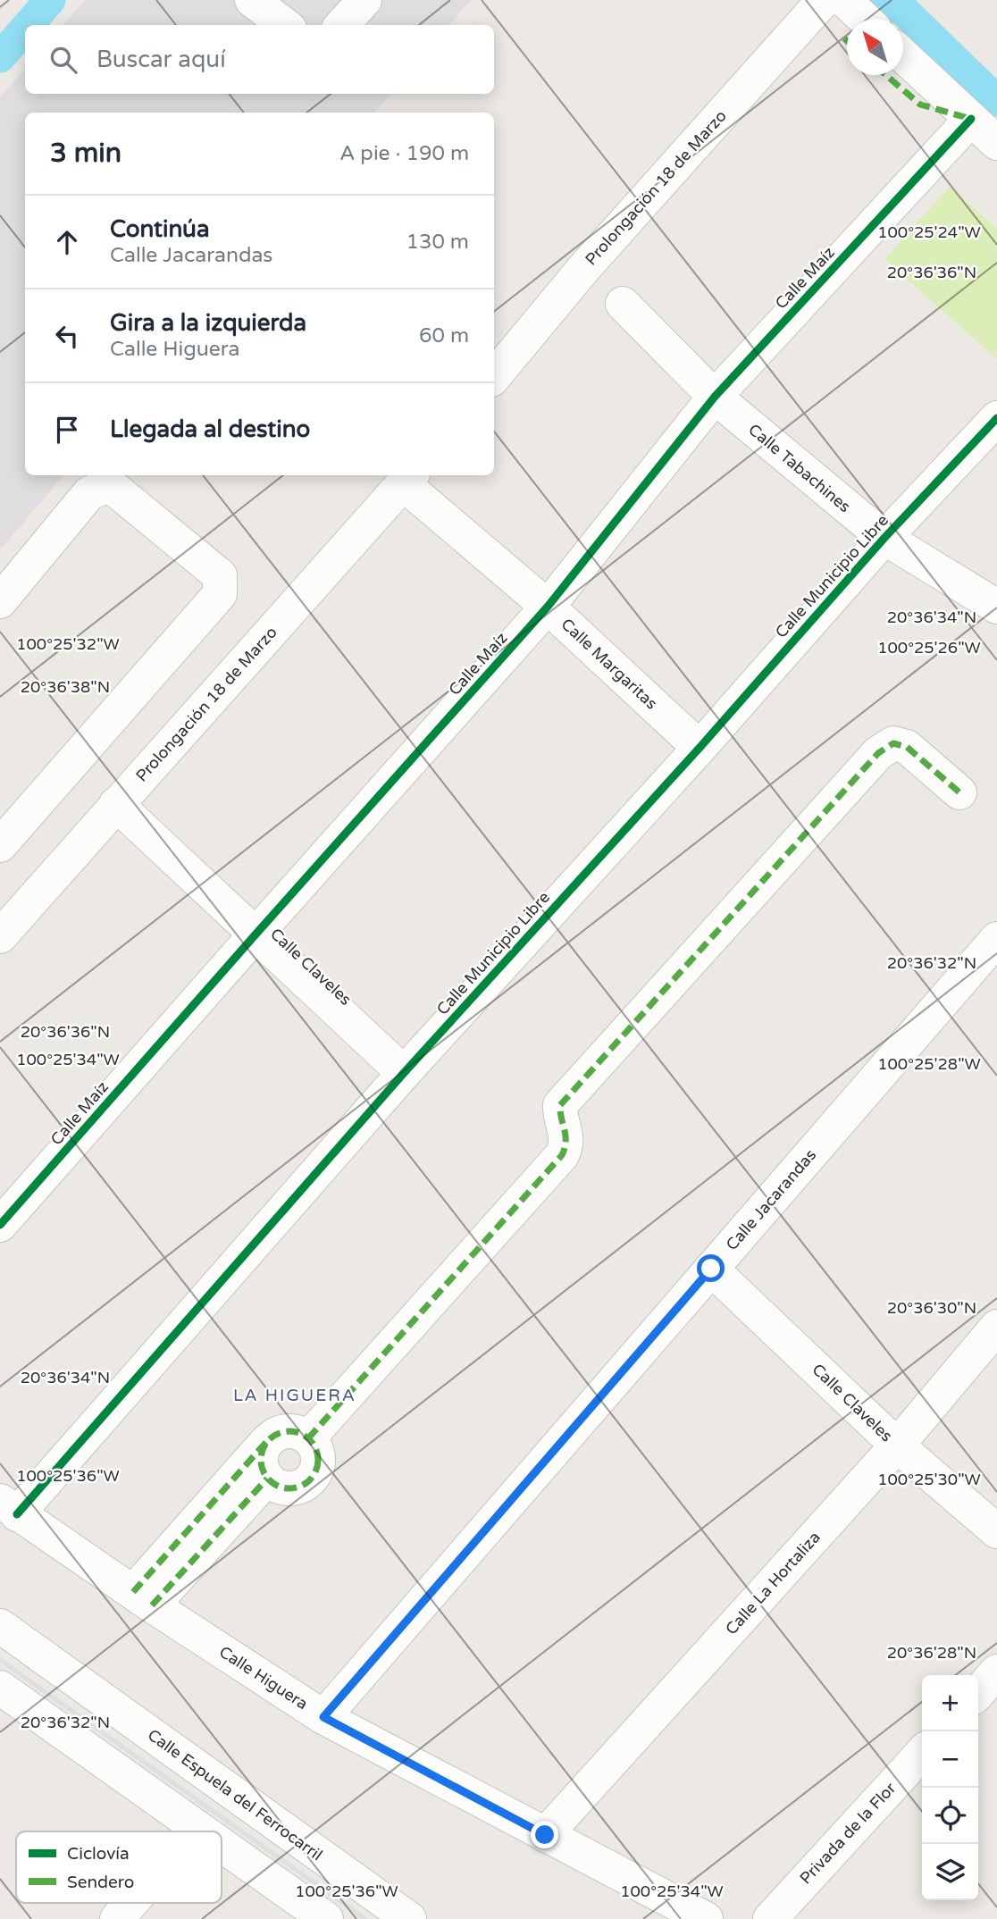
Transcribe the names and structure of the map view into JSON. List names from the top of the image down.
{
  "streets": {
    "street": [
      "Prolongación 18 de Marzo",
      "Calle Maíz",
      "Calle Tabachines",
      "Calle Municipio Libre",
      "Calle Margaritas",
      "Calle Claveles",
      "Calle Jacarandas",
      "Calle La Hortaliza",
      "Calle Higuera",
      "Calle Espuela del Ferrocarril",
      "Privada de la Flor"
    ]
  },
  "crossings": [
    ["Prolongación 18 de Marzo", "Calle Margaritas"],
    ["Prolongación 18 de Marzo", "Calle Claveles"],
    ["Calle Maíz", "Calle Tabachines"],
    ["Calle Maíz", "Calle Margaritas"],
    ["Calle Maíz", "Calle Claveles"],
    ["Calle Tabachines", "Calle Municipio Libre"],
    ["Calle Municipio Libre", "Calle Margaritas"],
    ["Calle Municipio Libre", "Calle Claveles"],
    ["Calle Municipio Libre", "Calle Higuera"],
    ["Calle Claveles", "Calle Jacarandas"],
    ["Calle Claveles", "Calle La Hortaliza"],
    ["Calle Jacarandas", "Calle Higuera"],
    ["Calle La Hortaliza", "Calle Higuera"]
  ],
  "districts": ["LA HIGUERA"],
  "legend": ["Ciclovía", "Sendero"],
  "north": "top left",
  "page": {
    "search": "Buscar aquí",
    "heading": ["3 min", "A pie · 190 m"],
    "list": [
      ["Continúa", "Calle Jacarandas", "130 m"],
      ["Gira a la izquierda", "Calle Higuera", "60 m"],
      "Llegada al destino"
    ],
    "map_buttons": ["+", "−"]
  },
  "coordinates": [
    "100°25'24\"W",
    "20°36'36\"N",
    "20°36'34\"N",
    "100°25'32\"W",
    "100°25'26\"W",
    "20°36'38\"N",
    "20°36'32\"N",
    "100°25'34\"W",
    "100°25'28\"W",
    "20°36'30\"N",
    "100°25'36\"W",
    "100°25'30\"W",
    "20°36'28\"N"
  ]
}
